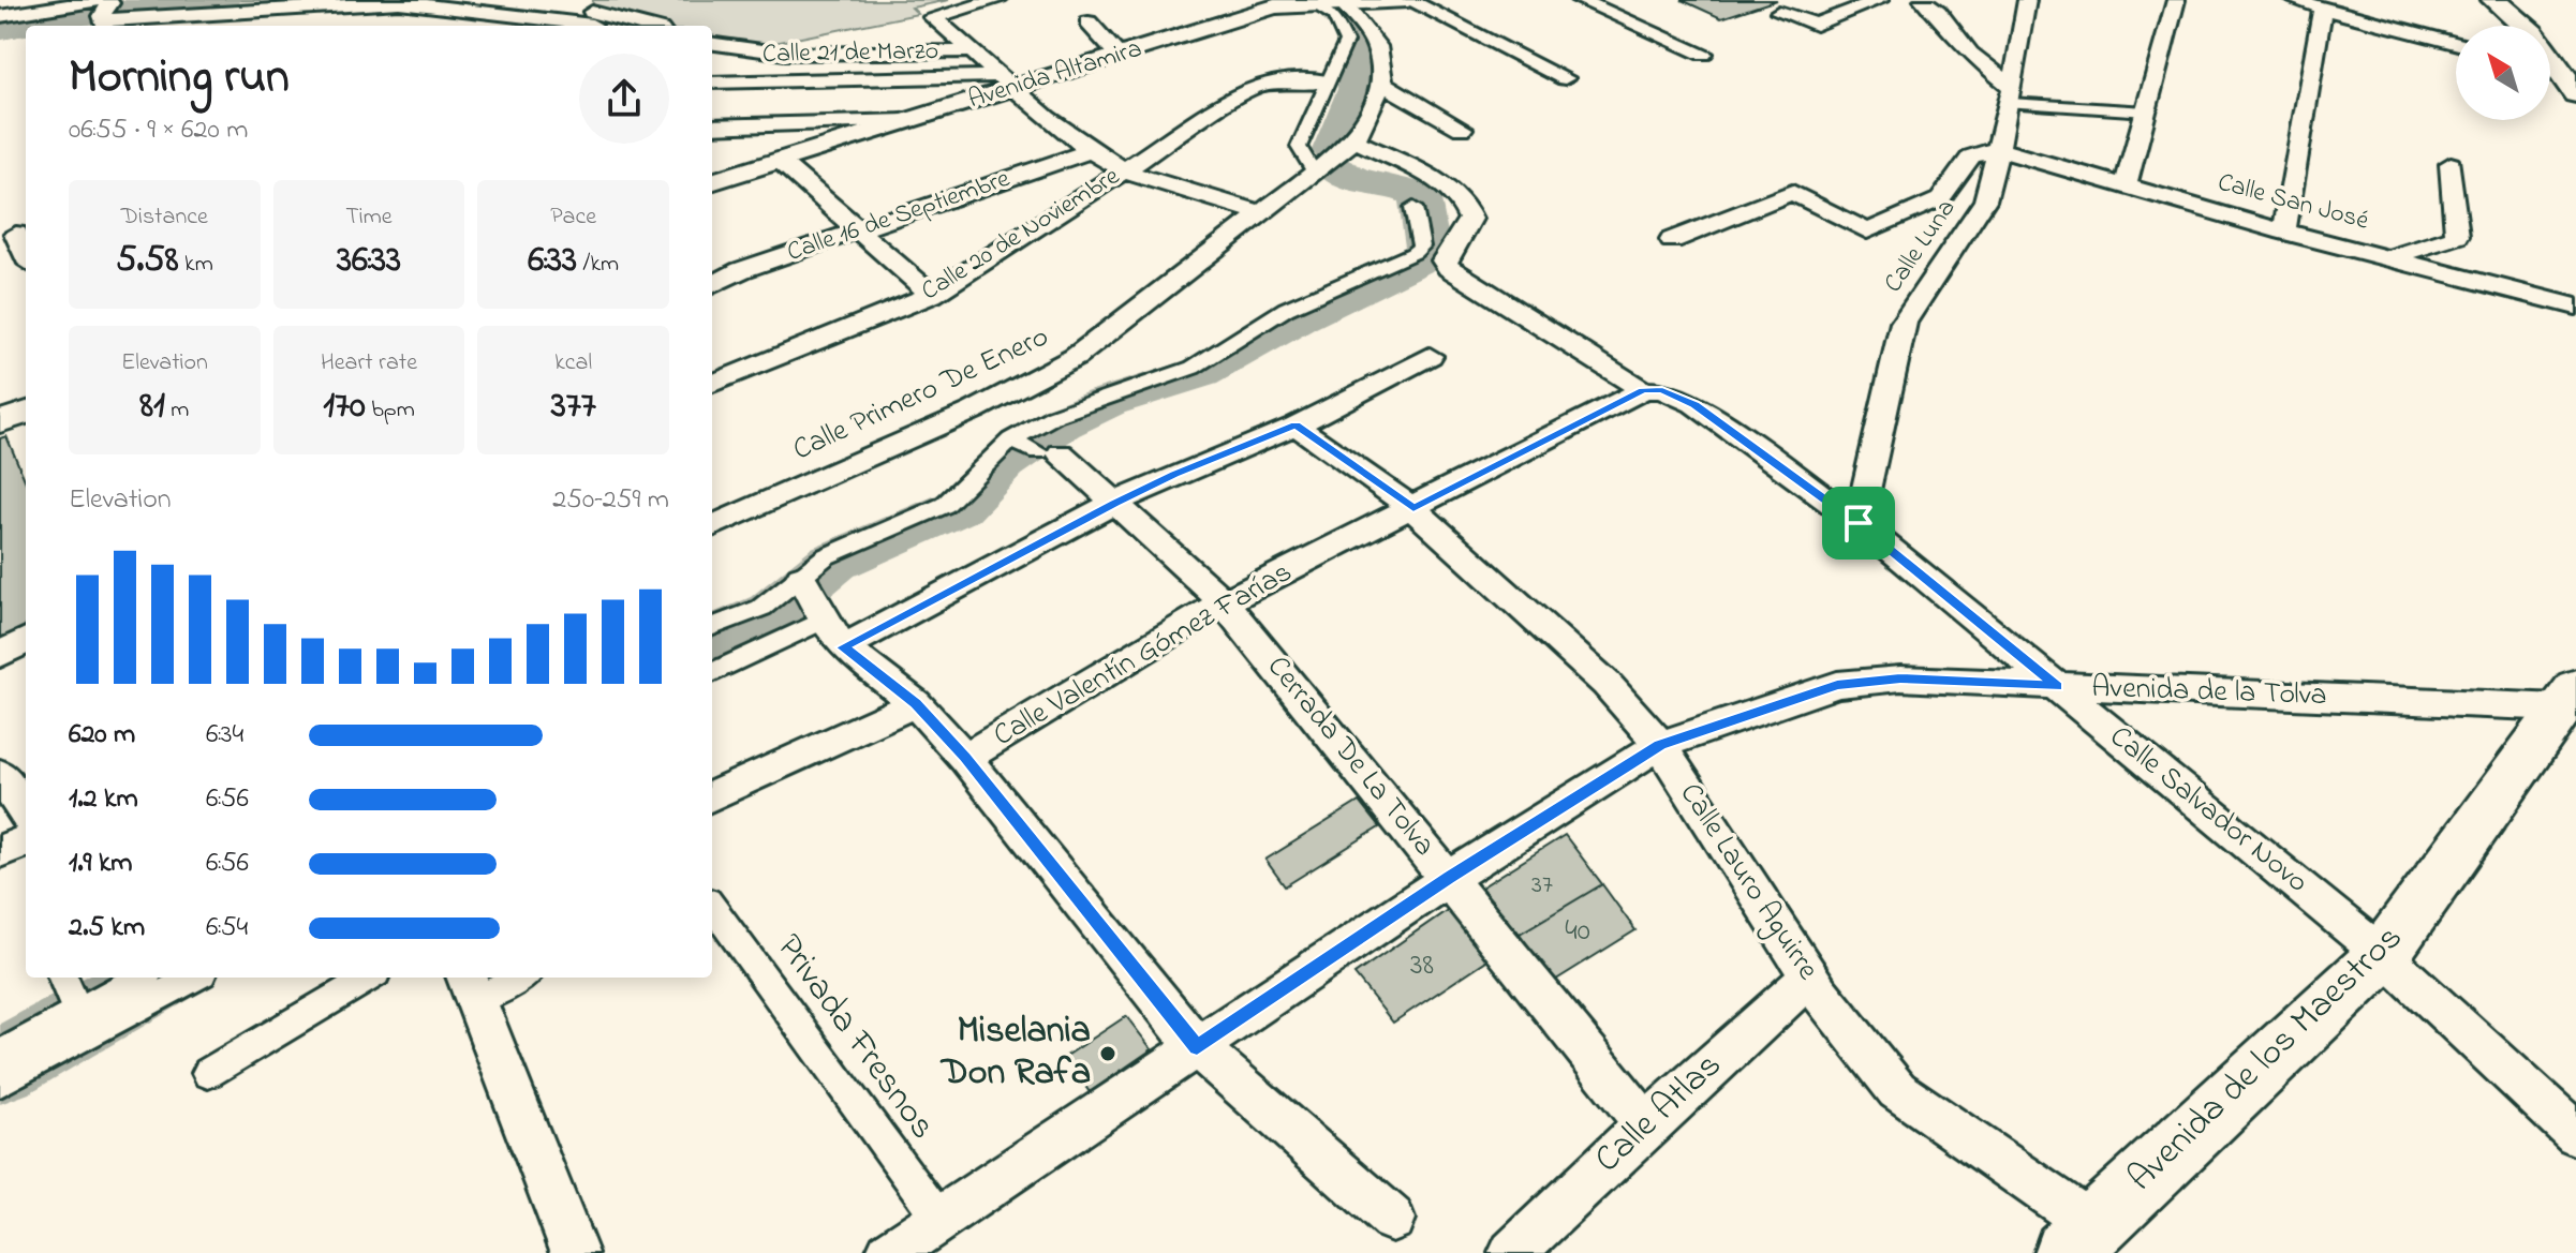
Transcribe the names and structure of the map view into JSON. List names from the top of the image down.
{
  "streets": {
    "main road": ["Avenida de los Maestros"],
    "street": [
      "Calle 21 de Marzo",
      "Avenida Altamira",
      "Calle San José",
      "Calle 16 de Septiembre",
      "Calle 20 de Noviembre",
      "Calle Luna",
      "Calle Primero De Enero",
      "Calle Valentín Gómez Farías",
      "Avenida de la Tolva",
      "Cerrada De La Tolva",
      "Calle Salvador Novo",
      "Calle Lauro Aguirre",
      "Privada Fresnos",
      "Calle Atlas"
    ]
  },
  "crossings": [
    ["Calle 21 de Marzo", "Avenida Altamira"],
    ["Calle San José", "Calle Luna"],
    ["Calle Luna", "Calle Salvador Novo"],
    ["Calle Primero De Enero", "Calle Salvador Novo"],
    ["Calle Valentín Gómez Farías", "Cerrada De La Tolva"],
    ["Calle Valentín Gómez Farías", "Calle Salvador Novo"],
    ["Calle Valentín Gómez Farías", "Calle Lauro Aguirre"],
    ["Avenida de la Tolva", "Cerrada De La Tolva"],
    ["Avenida de la Tolva", "Calle Salvador Novo"],
    ["Avenida de la Tolva", "Calle Lauro Aguirre"],
    ["Avenida de la Tolva", "Privada Fresnos"],
    ["Avenida de la Tolva", "Avenida de los Maestros"],
    ["Cerrada De La Tolva", "Calle Atlas"],
    ["Calle Salvador Novo", "Avenida de los Maestros"],
    ["Calle Lauro Aguirre", "Avenida de los Maestros"],
    ["Calle Lauro Aguirre", "Calle Atlas"]
  ],
  "places": ["Miselania Don Rafa"],
  "house_numbers": ["37", "40", "38"],
  "north": "top left",
  "page": {
    "heading": ["Morning run", "06:55 · 9 × 620 m"],
    "stats": [
      ["Distance", "5.58 km"],
      ["Time", "36:33"],
      ["Pace", "6:33 /km"],
      ["Elevation", "81 m"],
      ["Heart rate", "170 bpm"],
      ["kcal", "377"]
    ],
    "chart": ["Elevation", "250–259 m"],
    "list": [
      {
        "name": "620 m",
        "note": "6:34"
      },
      {
        "name": "1.2 km",
        "note": "6:56"
      },
      {
        "name": "1.9 km",
        "note": "6:56"
      },
      {
        "name": "2.5 km",
        "note": "6:54"
      }
    ]
  }
}
